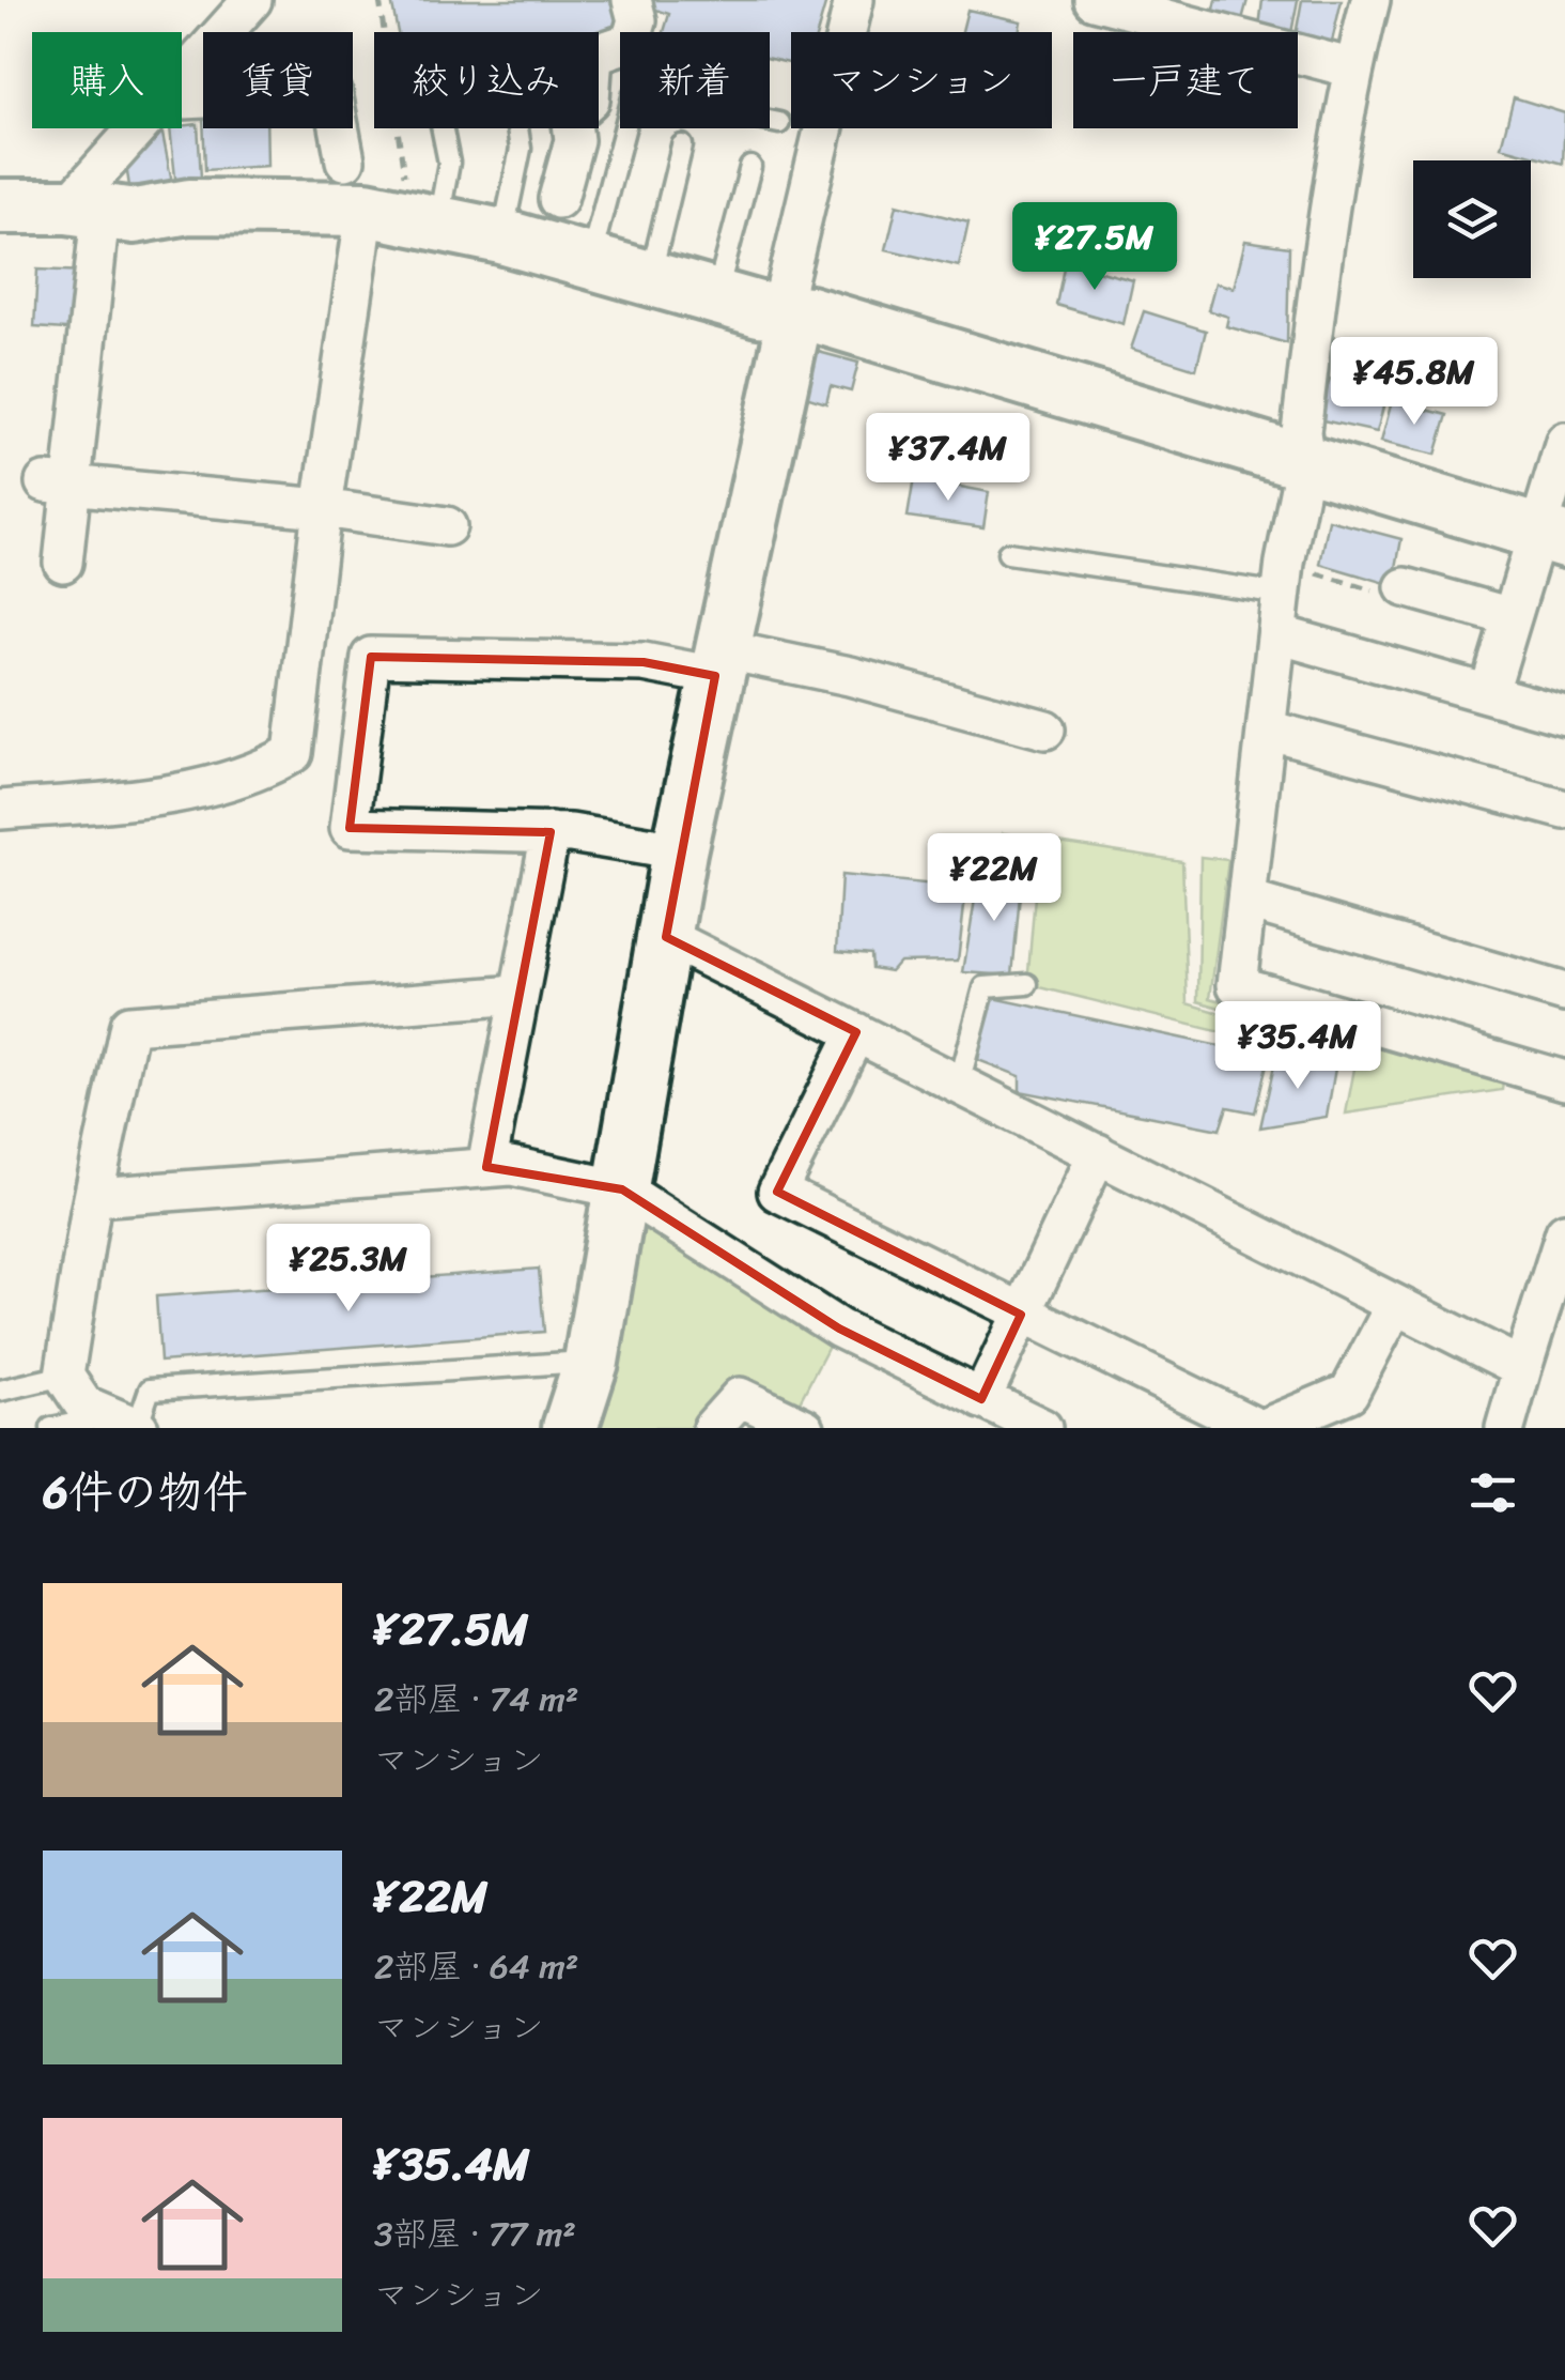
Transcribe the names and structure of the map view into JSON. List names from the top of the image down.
{
  "page": {
    "chip": [
      "購入",
      "賃貸",
      "絞り込み",
      "新着",
      "マンション",
      "一戸建て"
    ],
    "price": [
      "¥27.5M",
      "¥45.8M",
      "¥37.4M",
      "¥22M",
      "¥35.4M",
      "¥25.3M"
    ],
    "heading": "6件の物件",
    "list": [
      {
        "name": "¥27.5M",
        "note": "2部屋 · 74 m² · マンション"
      },
      {
        "name": "¥22M",
        "note": "2部屋 · 64 m² · マンション"
      },
      {
        "name": "¥35.4M",
        "note": "3部屋 · 77 m² · マンション"
      }
    ]
  }
}
